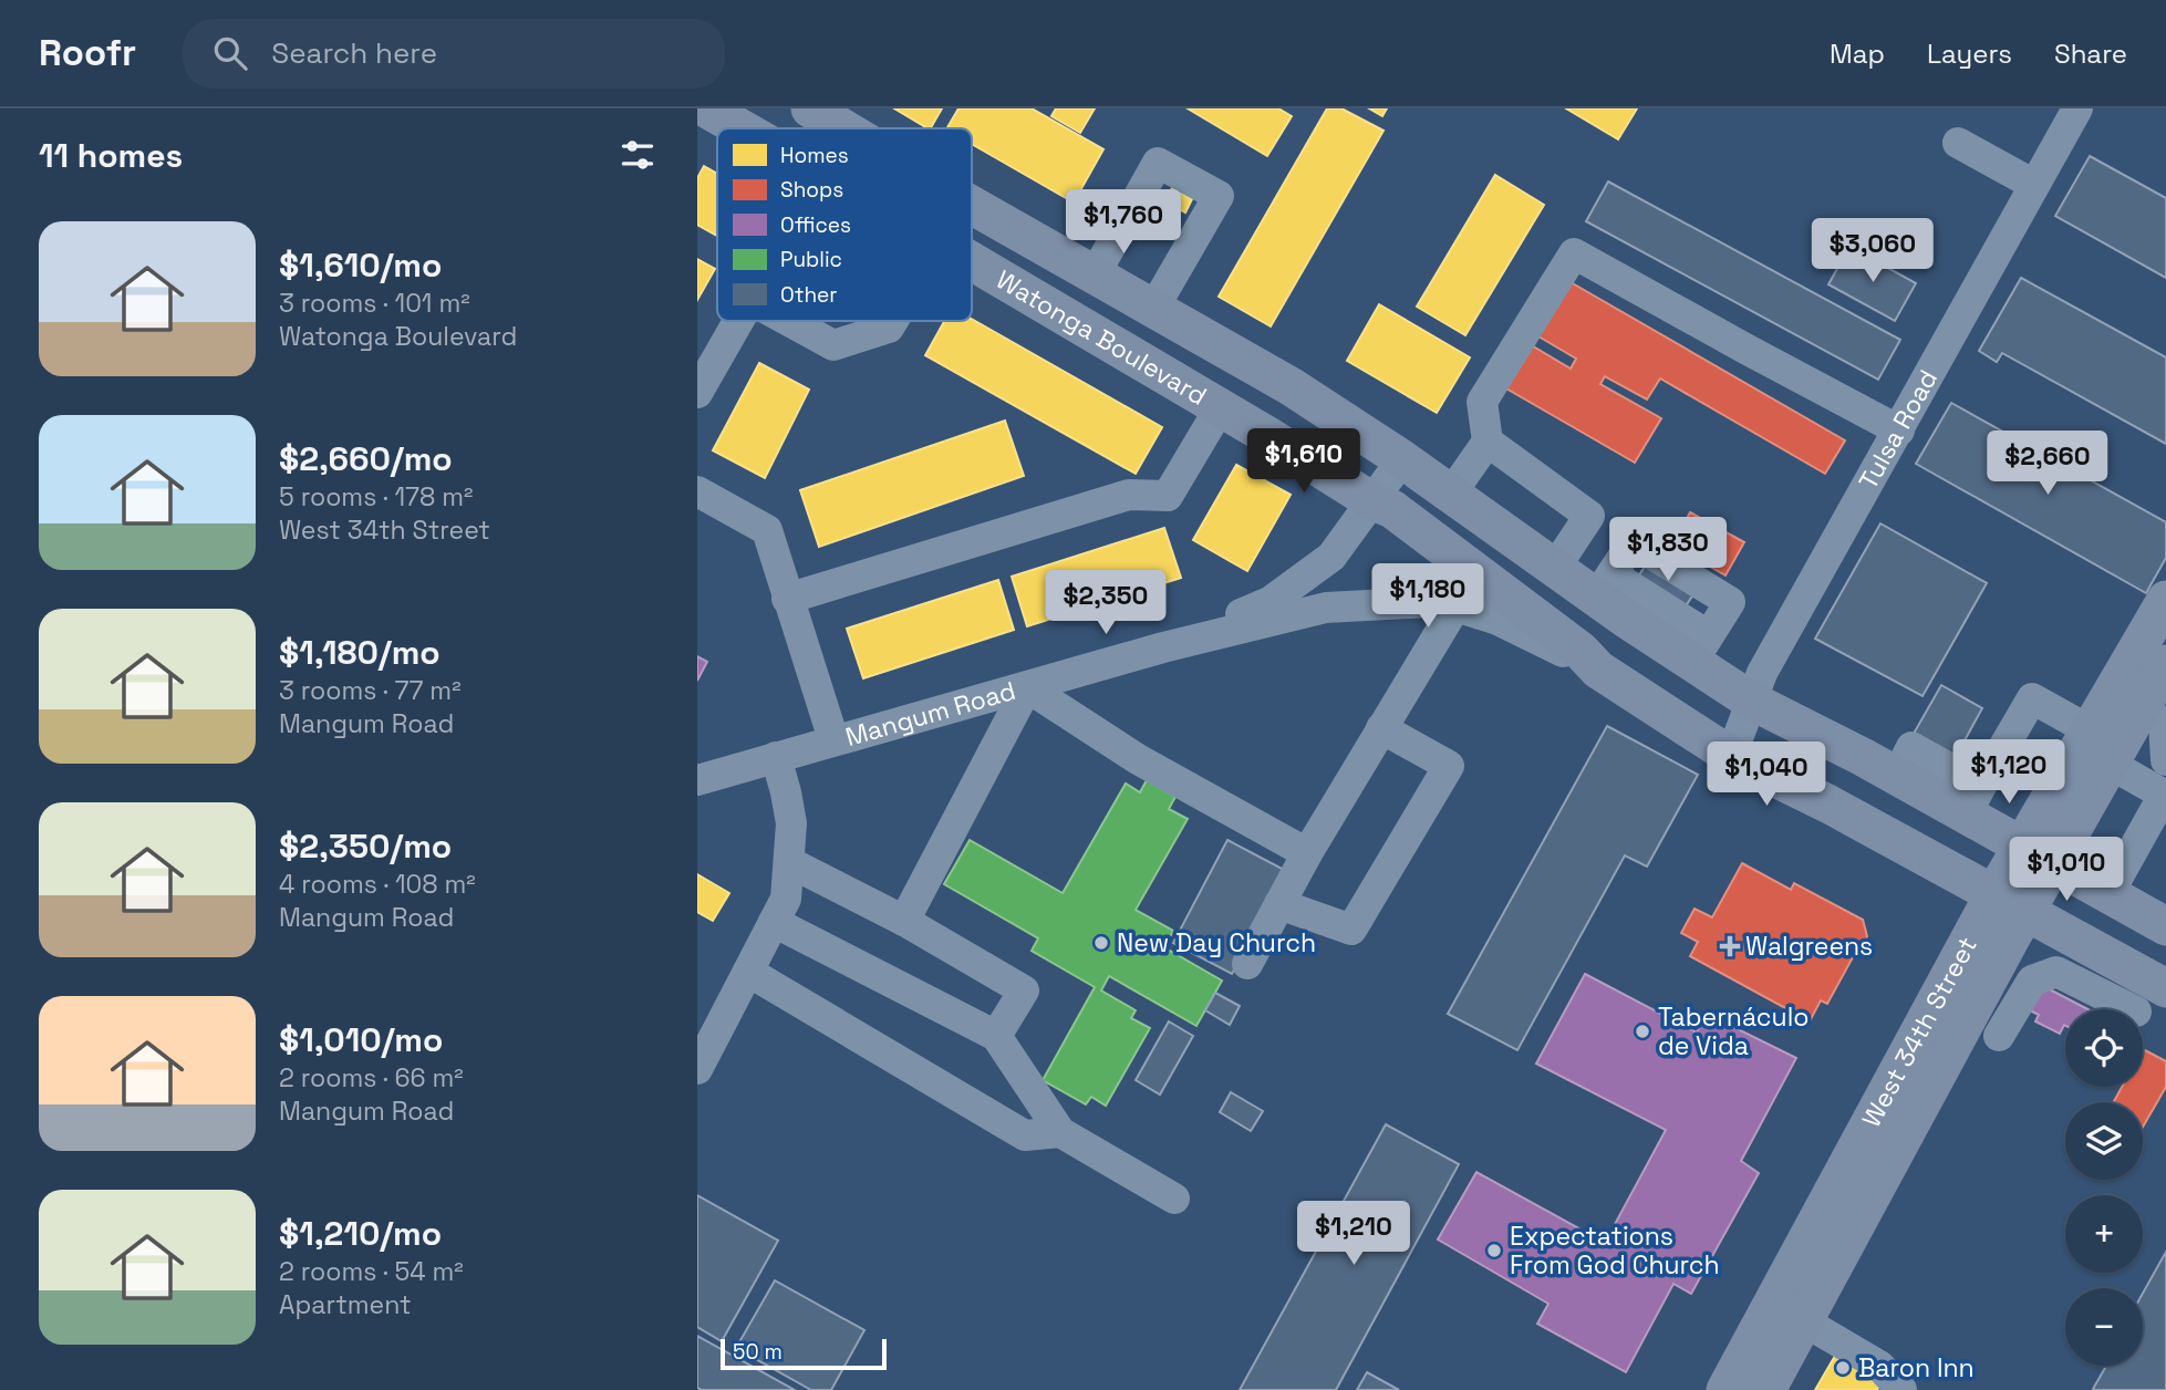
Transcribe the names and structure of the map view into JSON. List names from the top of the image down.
{
  "streets": {
    "main road": ["Watonga Boulevard", "Mangum Road", "West 34th Street"],
    "street": ["Tulsa Road"]
  },
  "crossings": [
    ["Watonga Boulevard", "Mangum Road"],
    ["Tulsa Road", "Mangum Road"],
    ["Mangum Road", "West 34th Street"]
  ],
  "places": {
    "other": [
      "New Day Church",
      "Tabernáculo de Vida",
      "Expectations From God Church",
      "Baron Inn"
    ],
    "health": ["Walgreens"]
  },
  "legend": [
    "Homes",
    "Shops",
    "Offices",
    "Public",
    "Other"
  ],
  "scale_bar": "50 m",
  "page": {
    "header": "Roofr",
    "search": "Search here",
    "nav": ["Map", "Layers", "Share"],
    "heading": "11 homes",
    "price": [
      "$1,760",
      "$3,060",
      "$1,610",
      "$2,660",
      "$1,830",
      "$1,180",
      "$2,350",
      "$1,120",
      "$1,040",
      "$1,010",
      "$1,210"
    ],
    "list": [
      {
        "name": "$1,610/mo",
        "note": "3 rooms · 101 m² · Watonga Boulevard"
      },
      {
        "name": "$2,660/mo",
        "note": "5 rooms · 178 m² · West 34th Street"
      },
      {
        "name": "$1,180/mo",
        "note": "3 rooms · 77 m² · Mangum Road"
      },
      {
        "name": "$2,350/mo",
        "note": "4 rooms · 108 m² · Mangum Road"
      },
      {
        "name": "$1,010/mo",
        "note": "2 rooms · 66 m² · Mangum Road"
      },
      {
        "name": "$1,210/mo",
        "note": "2 rooms · 54 m² · Apartment"
      }
    ],
    "map_buttons": ["+", "−"],
    "scale": "50 m"
  }
}
